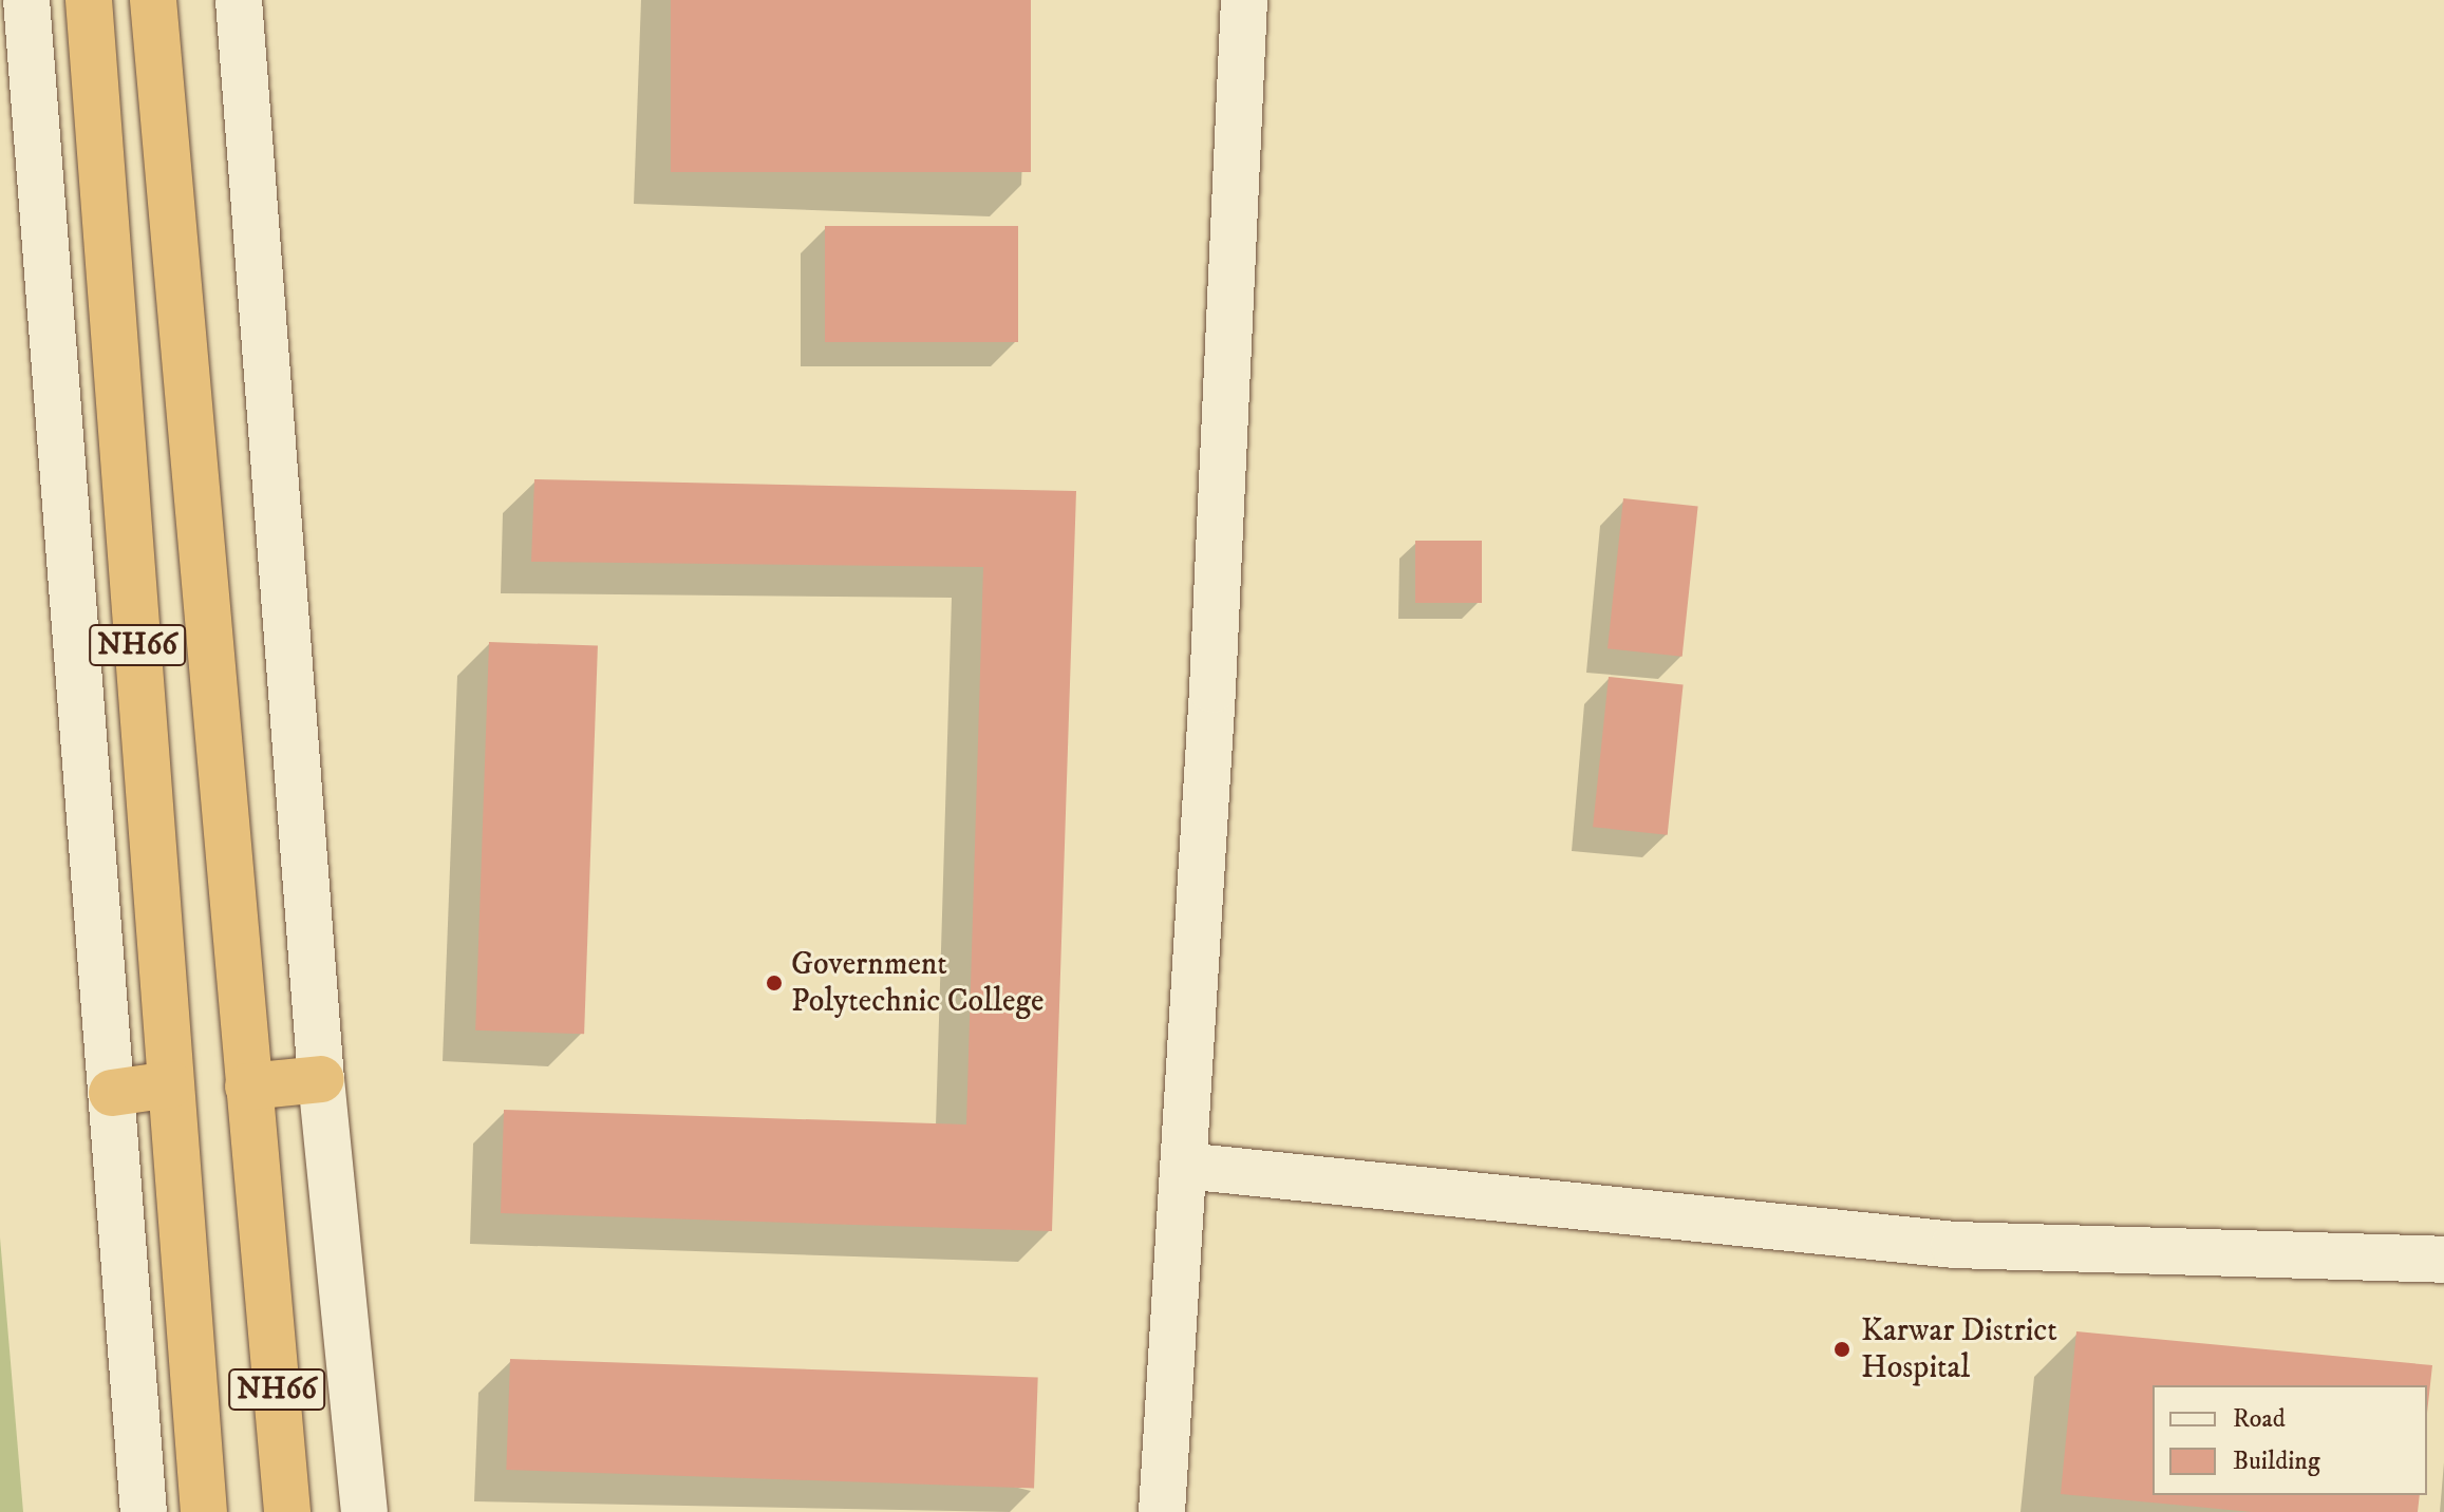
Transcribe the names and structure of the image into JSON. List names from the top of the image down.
{
  "streets": {
    "highway": ["NH66"]
  },
  "places": ["Government Polytechnic College", "Karwar District Hospital"],
  "legend": ["Road", "Building"]
}
